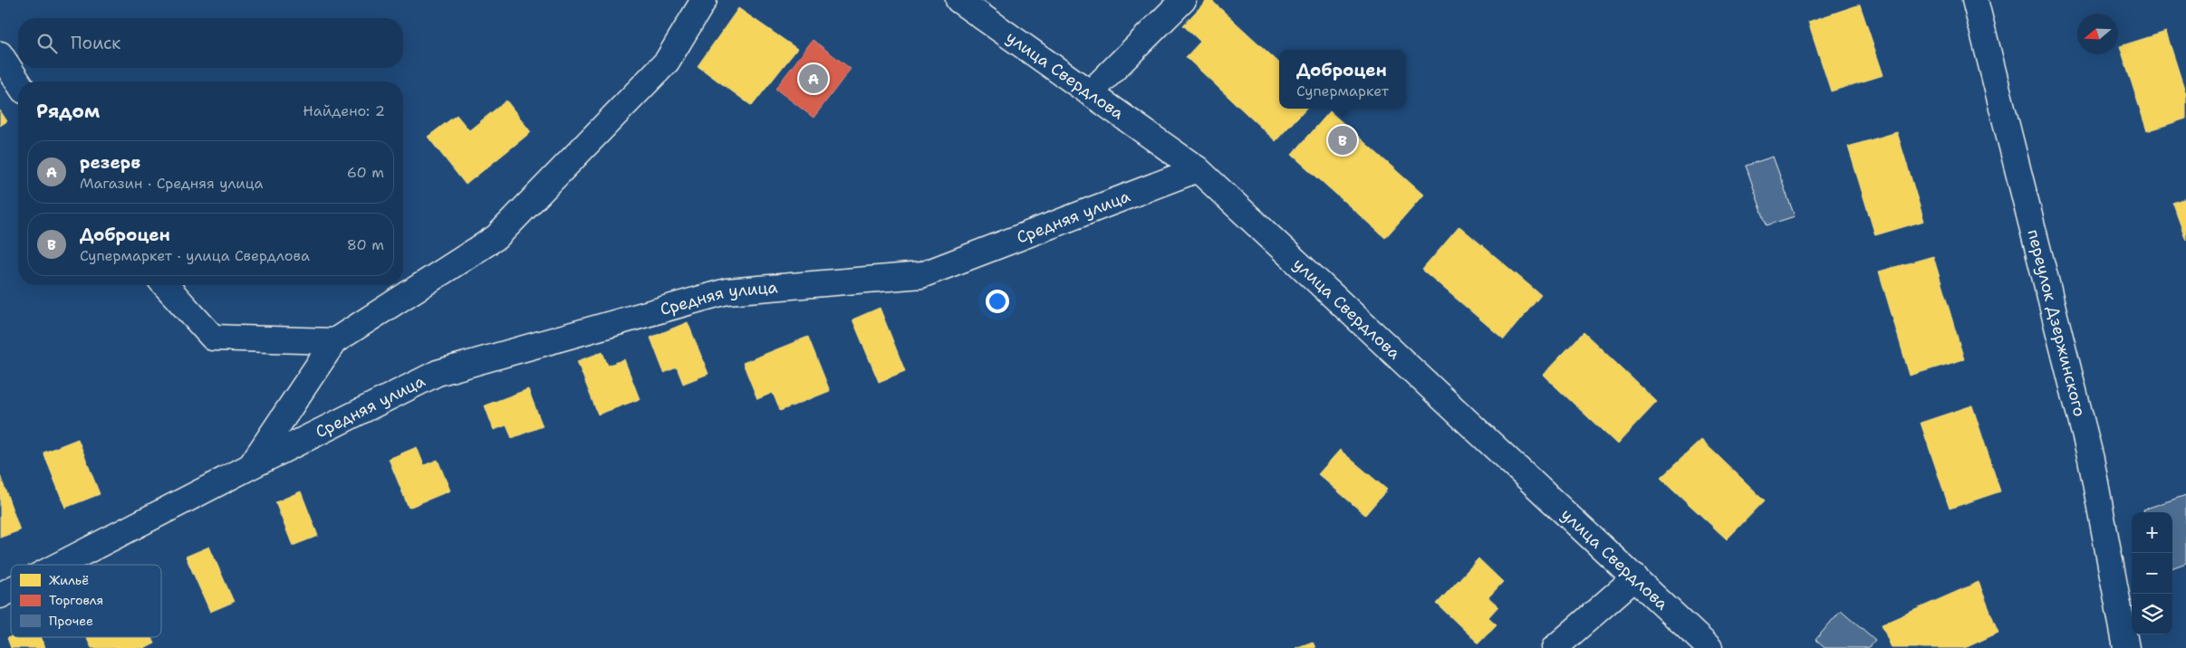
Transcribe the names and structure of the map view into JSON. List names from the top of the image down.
{
  "streets": {
    "street": ["улица Свердлова", "Средняя улица", "переулок Дзержинского"]
  },
  "crossings": [
    ["улица Свердлова", "Средняя улица"]
  ],
  "legend": ["Жильё", "Торговля", "Прочее"],
  "north": "left",
  "page": {
    "search": "Поиск",
    "popup": ["Доброцен", "Супермаркет"],
    "pins": ["A", "B"],
    "heading": ["Рядом", "Найдено: 2"],
    "list": [
      {
        "mark": "A",
        "name": "резерв",
        "note": "Магазин · Средняя улица",
        "value": "60 m"
      },
      {
        "mark": "B",
        "name": "Доброцен",
        "note": "Супермаркет · улица Свердлова",
        "value": "80 m"
      }
    ],
    "map_buttons": ["+", "−"]
  }
}
